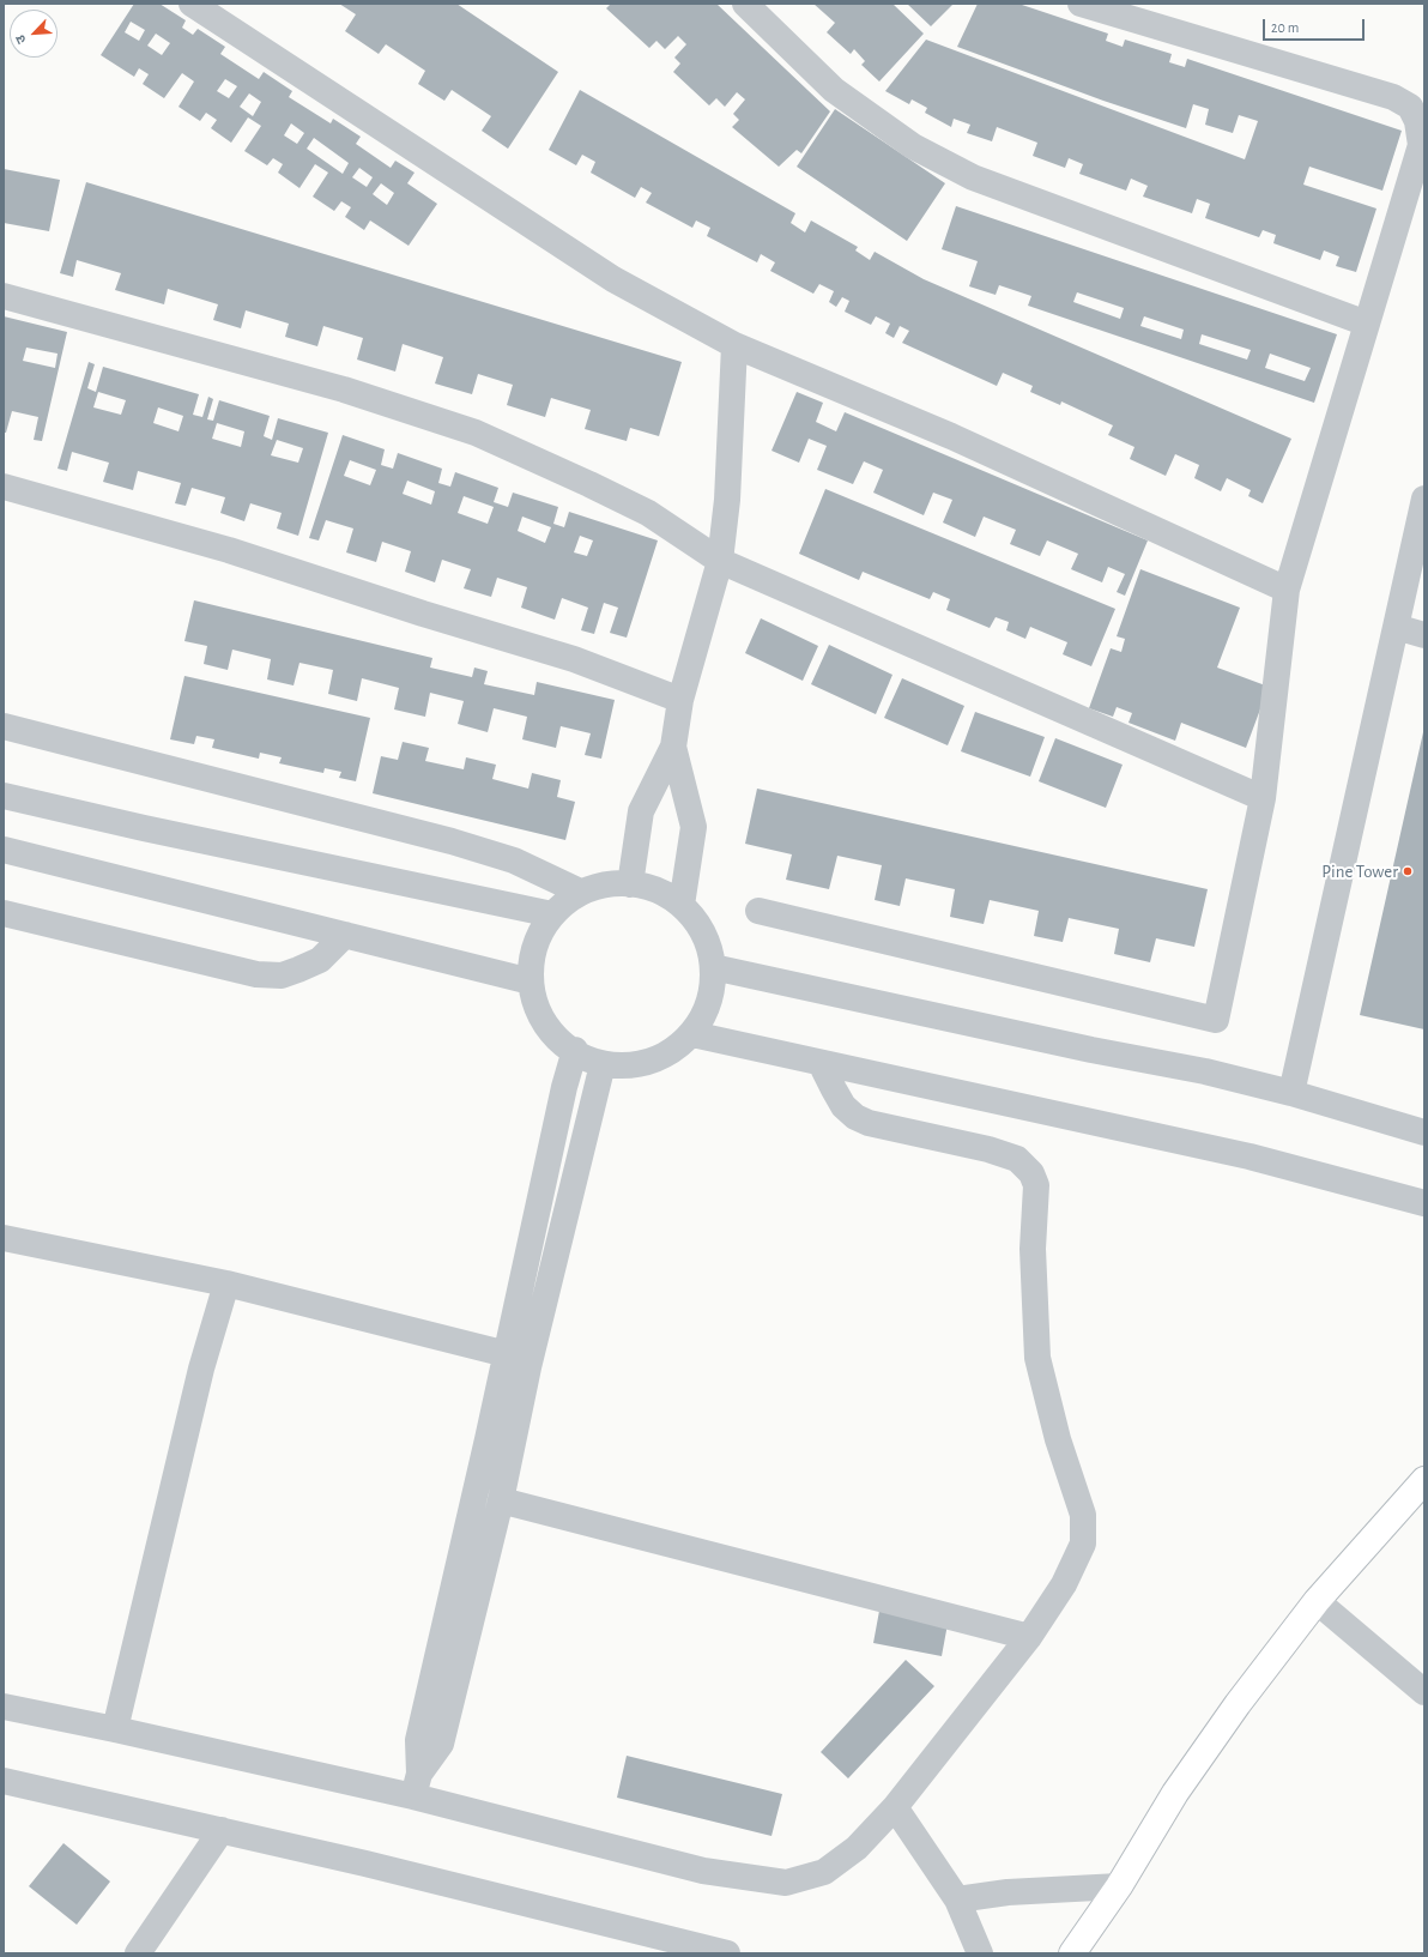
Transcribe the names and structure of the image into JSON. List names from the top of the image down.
{
  "places": ["Pine Tower"],
  "scale_bar": "20 m",
  "north": "bottom left"
}
